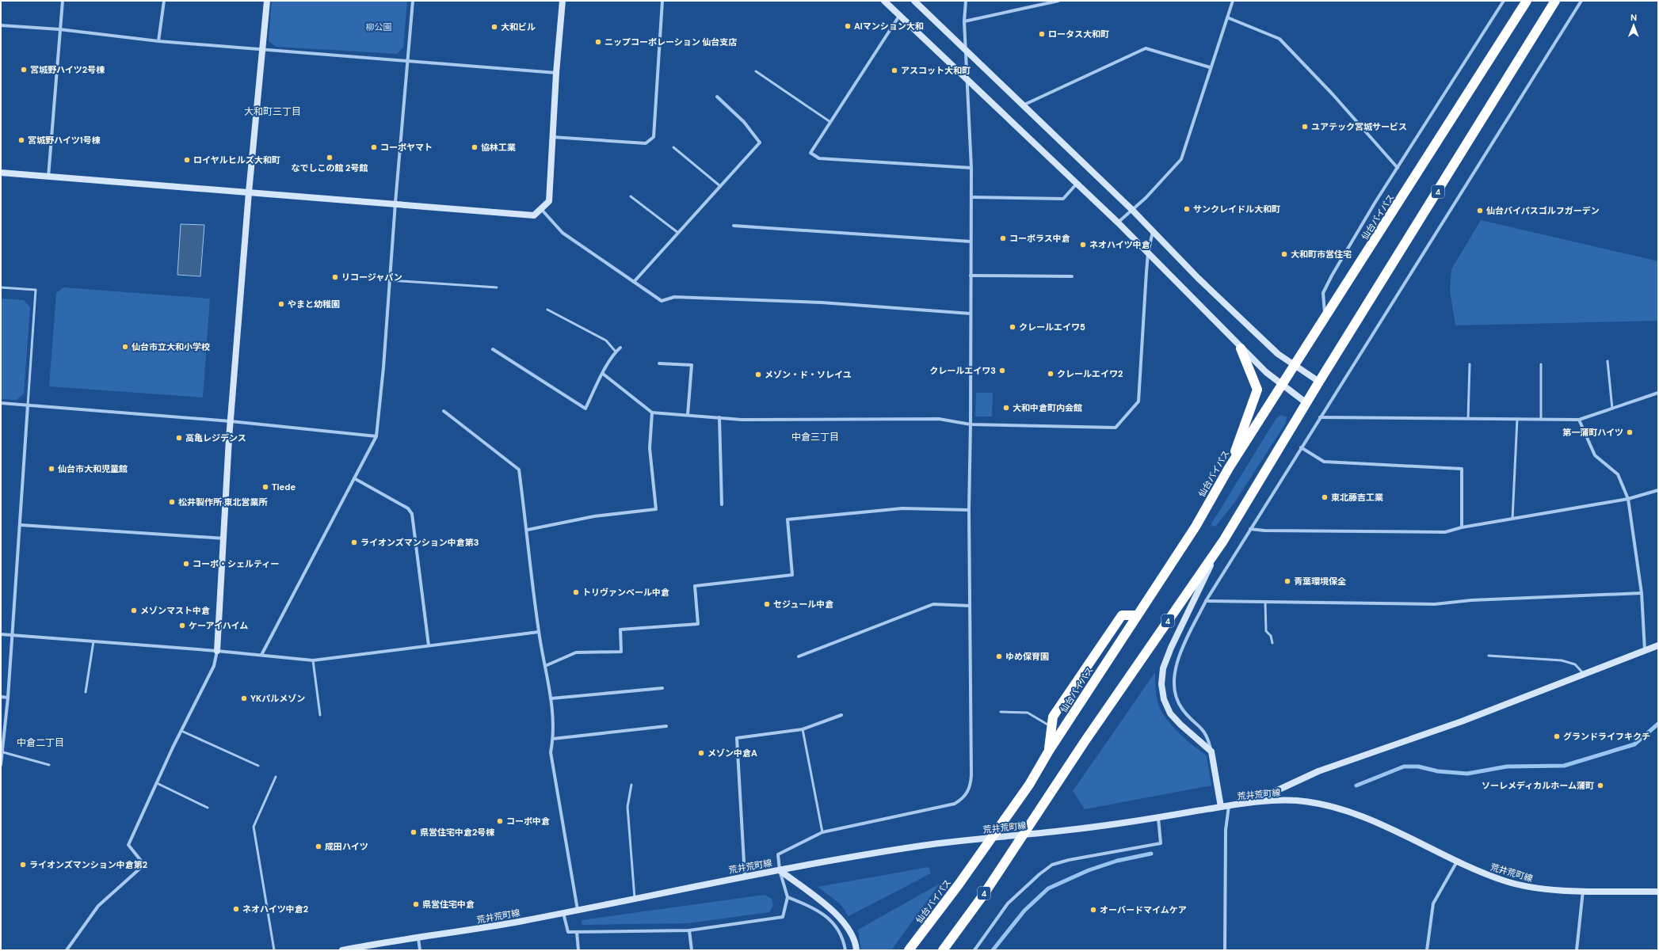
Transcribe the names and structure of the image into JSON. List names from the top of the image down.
{
  "streets": {
    "highway": ["4", "仙台バイパス"],
    "street": ["荒井荒町線"]
  },
  "crossings": [
    ["4", "荒井荒町線"],
    ["仙台バイパス", "荒井荒町線"]
  ],
  "districts": ["大和町三丁目", "中倉三丁目", "中倉二丁目"],
  "parks": ["柳公園"],
  "places": [
    "AIマンション大和",
    "大和ビル",
    "ロータス大和町",
    "ニップコーポレーション 仙台支店",
    "宮城野ハイツ2号棟",
    "アスコット大和町",
    "ユアテック宮城サービス",
    "宮城野ハイツ1号棟",
    "コーポヤマト",
    "協林工業",
    "なでしこの館 2号館",
    "ロイヤルヒルズ大和町",
    "サンクレイドル大和町",
    "仙台バイパスゴルフガーデン",
    "コーポラス中倉",
    "ネオハイツ中倉",
    "大和町市営住宅",
    "リコージャパン",
    "やまと幼稚園",
    "クレールエイワ5",
    "仙台市立大和小学校",
    "クレールエイワ3",
    "クレールエイワ2",
    "メゾン・ド・ソレイユ",
    "大和中倉町内会館",
    "第一蒲町ハイツ",
    "高亀レジデンス",
    "仙台市大和児童館",
    "Tiede",
    "東北藤吉工業",
    "松井製作所 東北営業所",
    "ライオンズマンション中倉第3",
    "コーポ・シェルティー",
    "青葉環境保全",
    "トリヴァンベール中倉",
    "セジュール中倉",
    "メゾンマスト中倉",
    "ケーアイハイム",
    "ゆめ保育園",
    "YKパルメゾン",
    "グランドライフキクチ",
    "メゾン中倉A",
    "ソーレメディカルホーム蒲町",
    "コーポ中倉",
    "県営住宅中倉2号棟",
    "成田ハイツ",
    "ライオンズマンション中倉第2",
    "県営住宅中倉",
    "ネオハイツ中倉2",
    "オーバードマイムケア"
  ],
  "north": "top"
}
